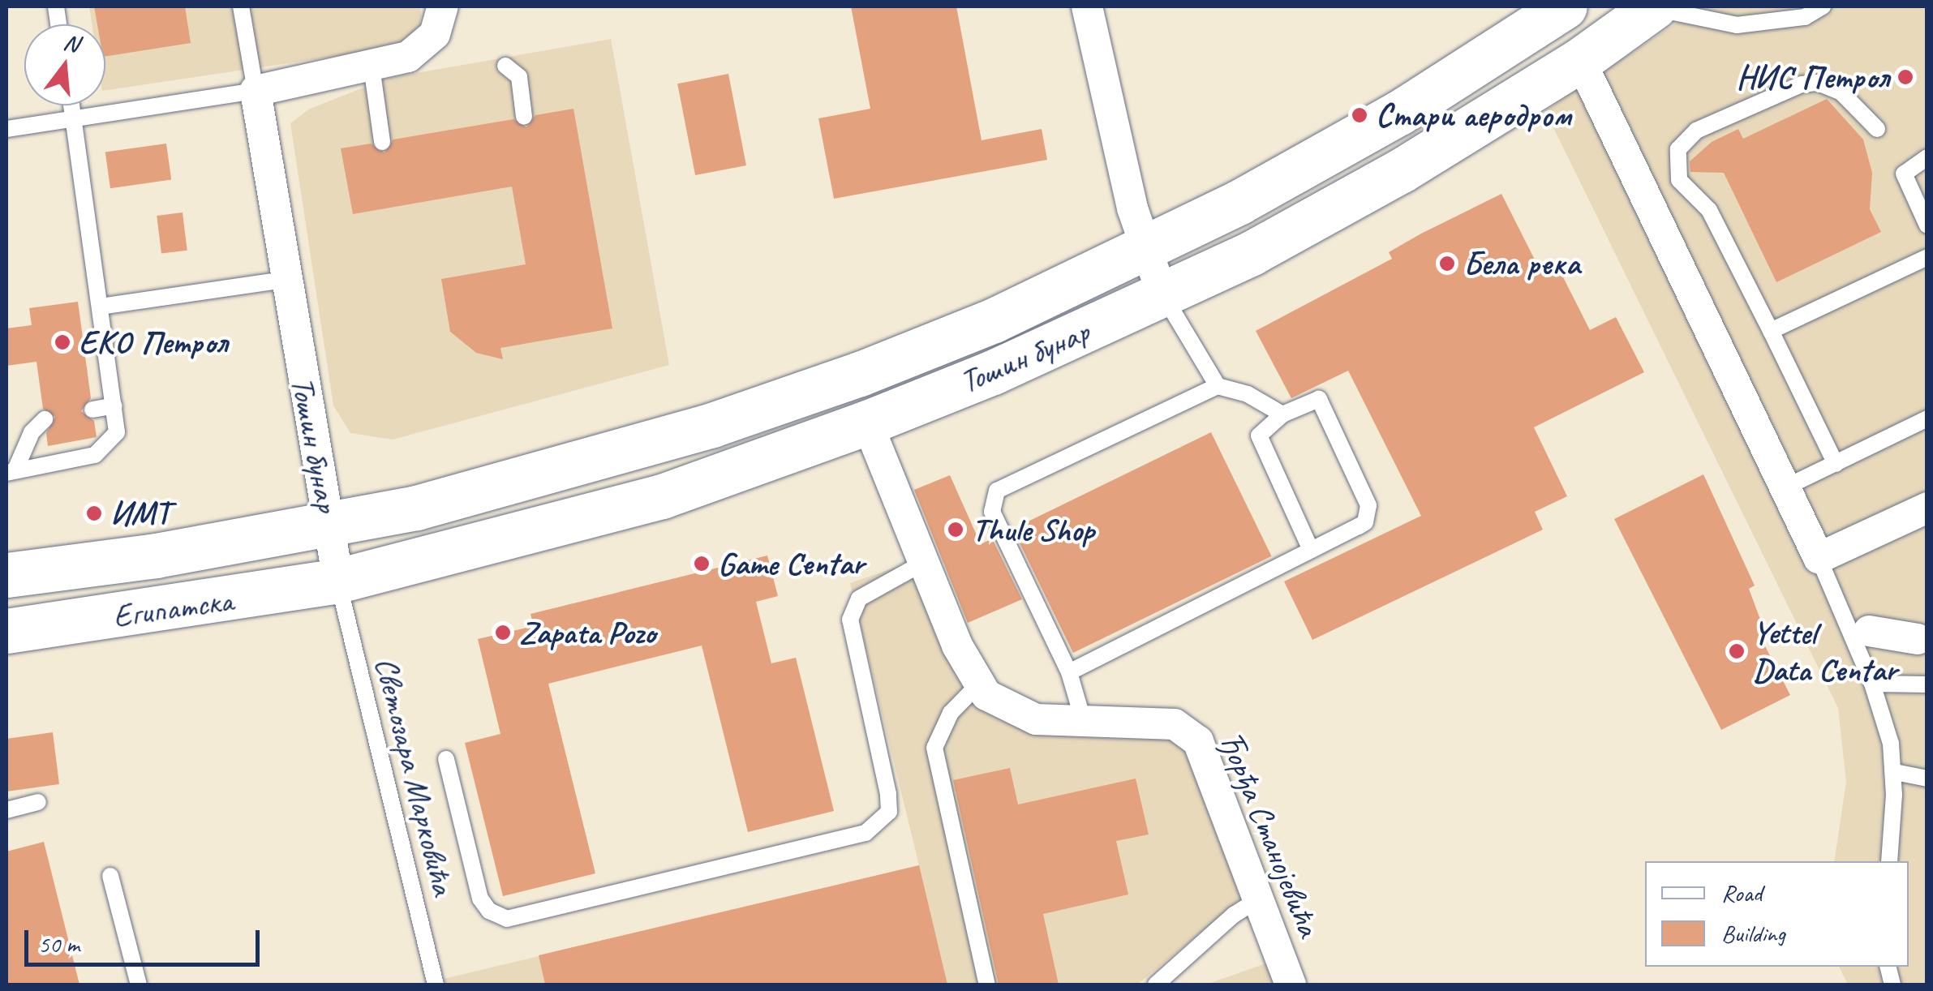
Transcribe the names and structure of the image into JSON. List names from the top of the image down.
{
  "streets": {
    "main road": ["Тошин бунар", "Египатска"],
    "street": ["Ђорђа Станојевића"],
    "lane": ["Светозара Марковића"]
  },
  "crossings": [
    ["Тошин бунар", "Египатска"],
    ["Тошин бунар", "Светозара Марковића"],
    ["Тошин бунар", "Ђорђа Станојевића"],
    ["Египатска", "Светозара Марковића"]
  ],
  "places": [
    "НИС Петрол",
    "Стари аеродром",
    "Бела река",
    "ЕКО Петрол",
    "ИМТ",
    "Thule Shop",
    "Game Centar",
    "Zapata Pozo",
    "Yettel Data Centar"
  ],
  "legend": ["Road", "Building"],
  "scale_bar": "50 m",
  "north": "top"
}
